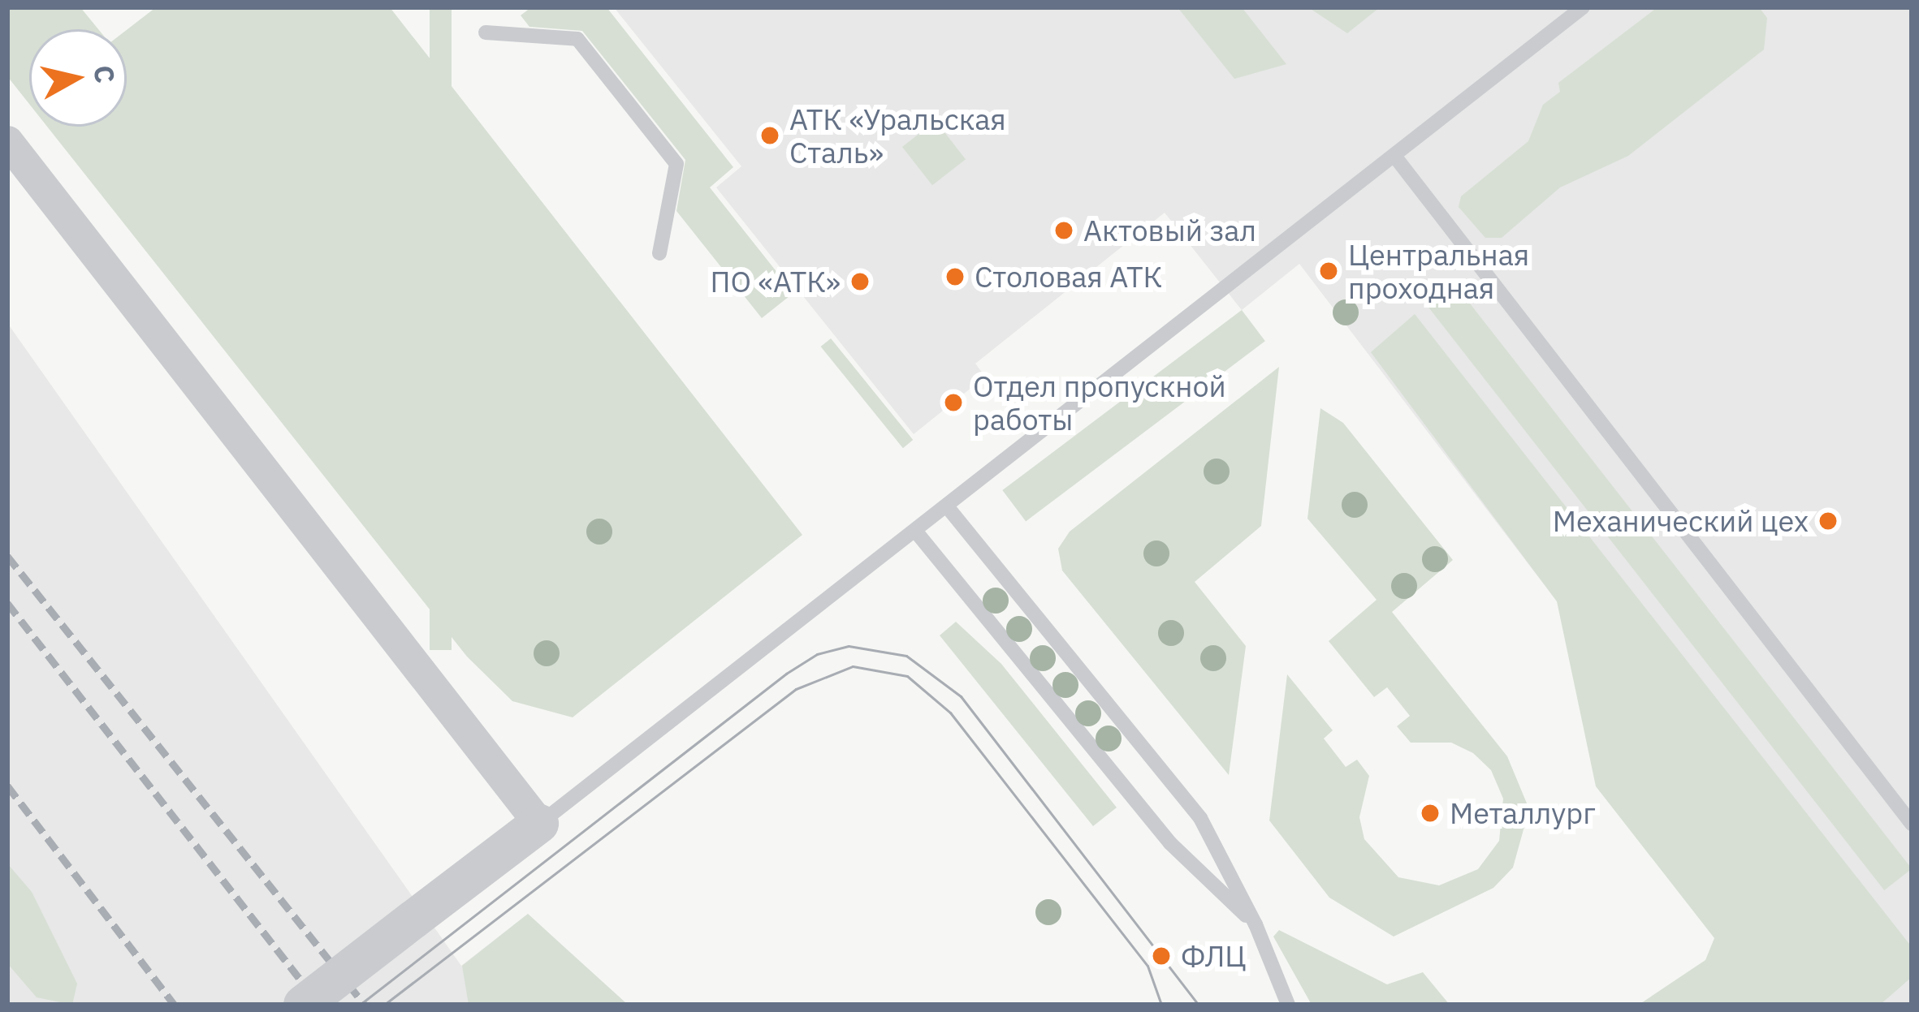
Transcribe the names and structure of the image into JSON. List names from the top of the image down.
{
  "places": [
    "АТК «Уральская Сталь»",
    "Актовый зал",
    "Центральная проходная",
    "Столовая АТК",
    "ПО «АТК»",
    "Отдел пропускной работы",
    "Механический цех",
    "Металлург",
    "ФЛЦ"
  ],
  "north": "right"
}
